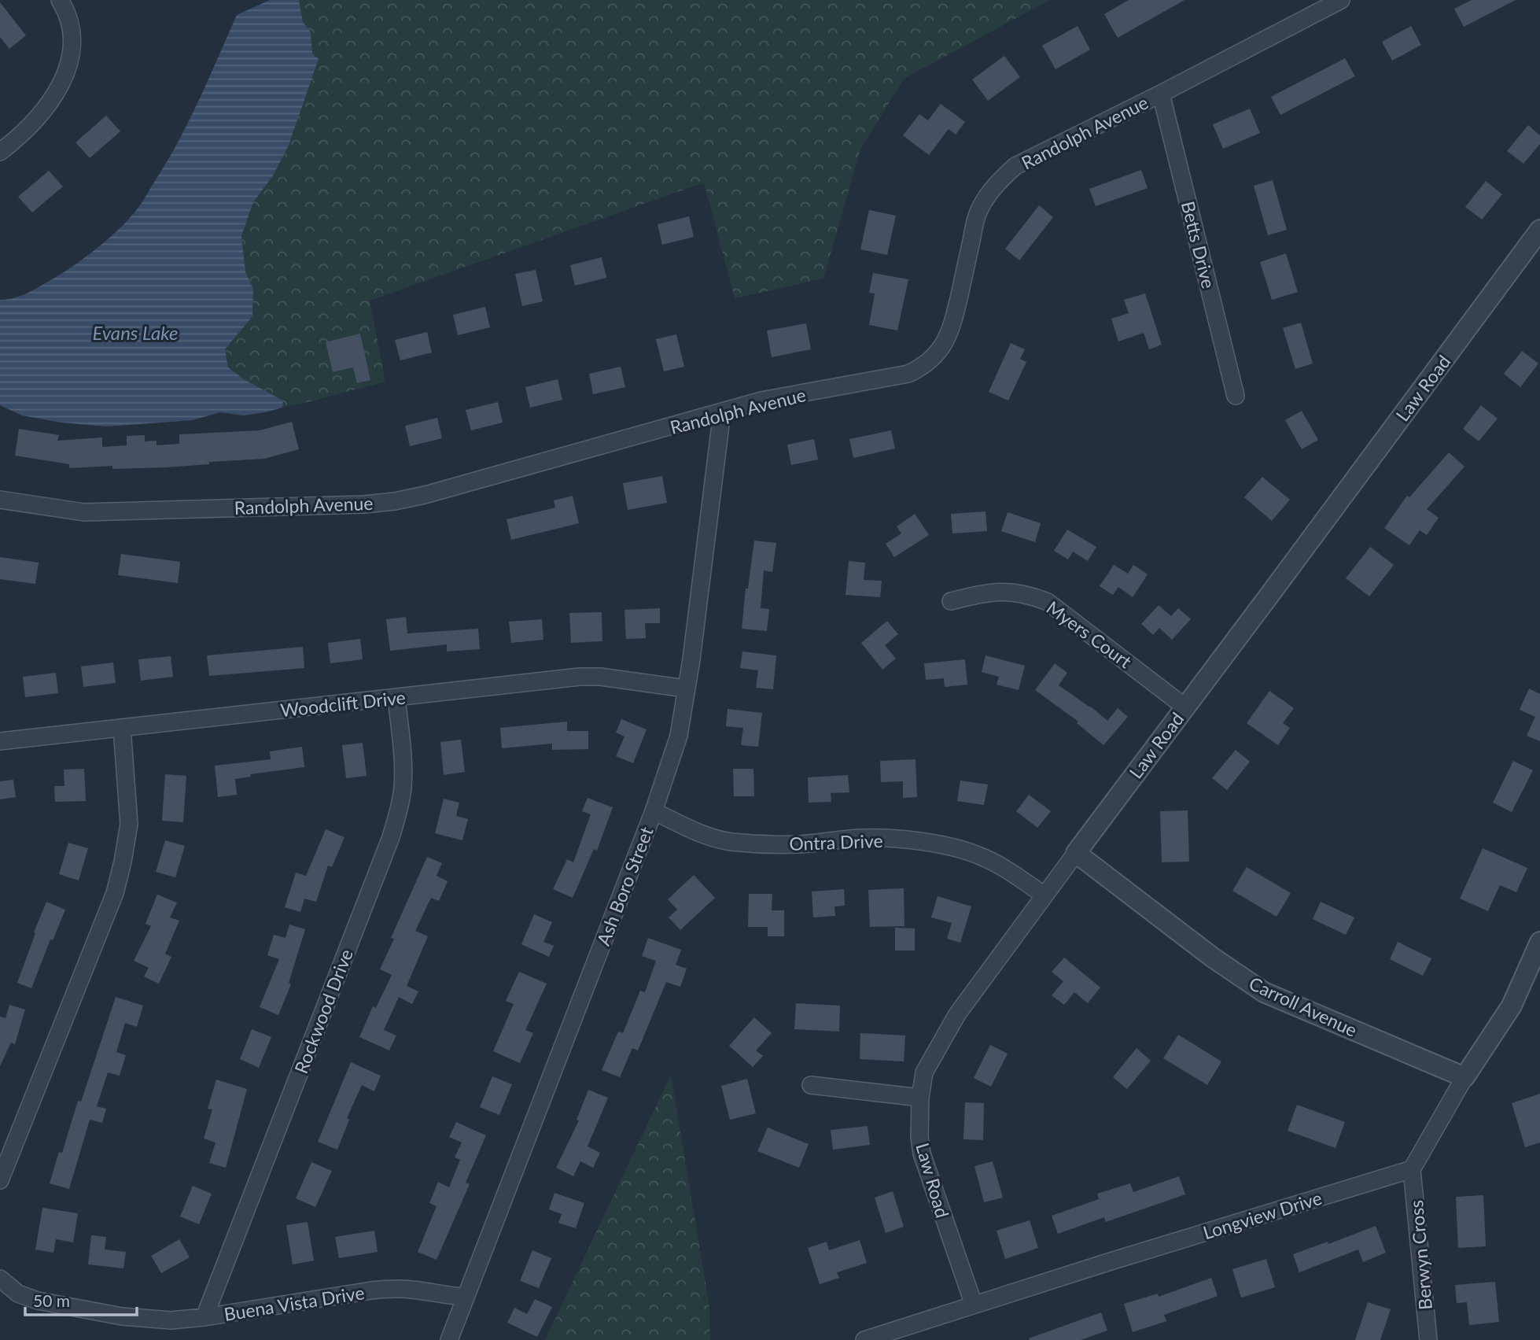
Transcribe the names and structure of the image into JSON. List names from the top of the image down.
{
  "streets": {
    "street": [
      "Randolph Avenue",
      "Betts Drive",
      "Law Road",
      "Myers Court",
      "Woodclift Drive",
      "Ontra Drive",
      "Ash Boro Street",
      "Carroll Avenue",
      "Rockwood Drive",
      "Longview Drive",
      "Berwyn Cross",
      "Buena Vista Drive"
    ]
  },
  "crossings": [
    ["Randolph Avenue", "Betts Drive"],
    ["Randolph Avenue", "Ash Boro Street"],
    ["Law Road", "Myers Court"],
    ["Law Road", "Ontra Drive"],
    ["Law Road", "Carroll Avenue"],
    ["Law Road", "Longview Drive"],
    ["Woodclift Drive", "Ash Boro Street"],
    ["Woodclift Drive", "Rockwood Drive"],
    ["Ontra Drive", "Ash Boro Street"],
    ["Ash Boro Street", "Buena Vista Drive"],
    ["Rockwood Drive", "Buena Vista Drive"],
    ["Longview Drive", "Berwyn Cross"]
  ],
  "water": ["Evans Lake"],
  "scale_bar": "50 m"
}
